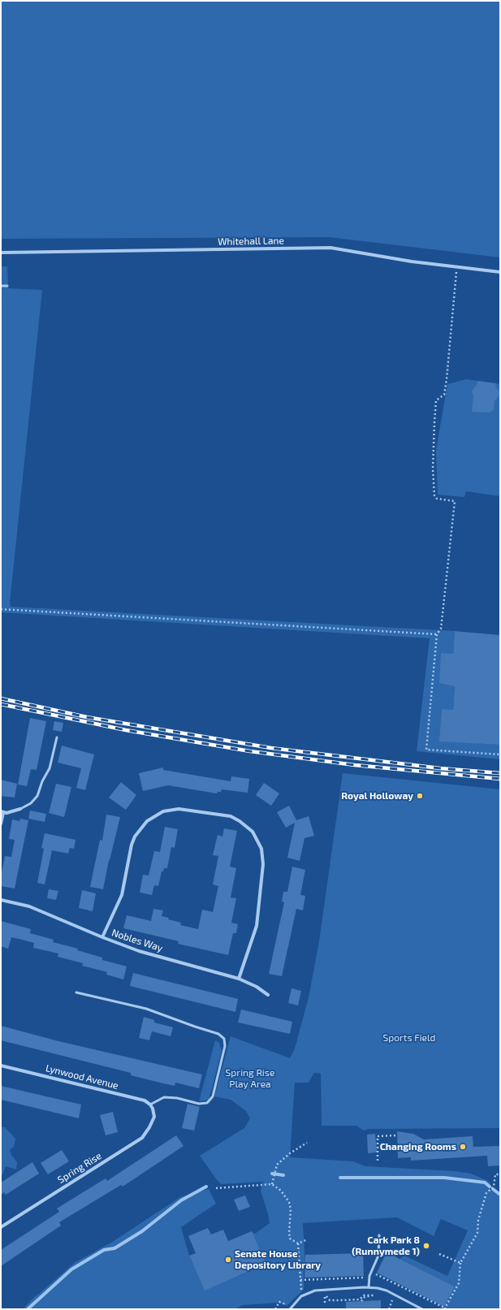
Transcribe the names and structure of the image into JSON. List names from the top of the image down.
{
  "streets": {
    "street": [
      "Whitehall Lane",
      "Nobles Way",
      "Lynwood Avenue",
      "Spring Rise"
    ]
  },
  "crossings": [
    ["Lynwood Avenue", "Spring Rise"]
  ],
  "parks": ["Sports Field", "Spring Rise Play Area"],
  "places": [
    "Royal Holloway",
    "Changing Rooms",
    "Cark Park 8 (Runnymede 1)",
    "Senate House Depository Library"
  ]
}
